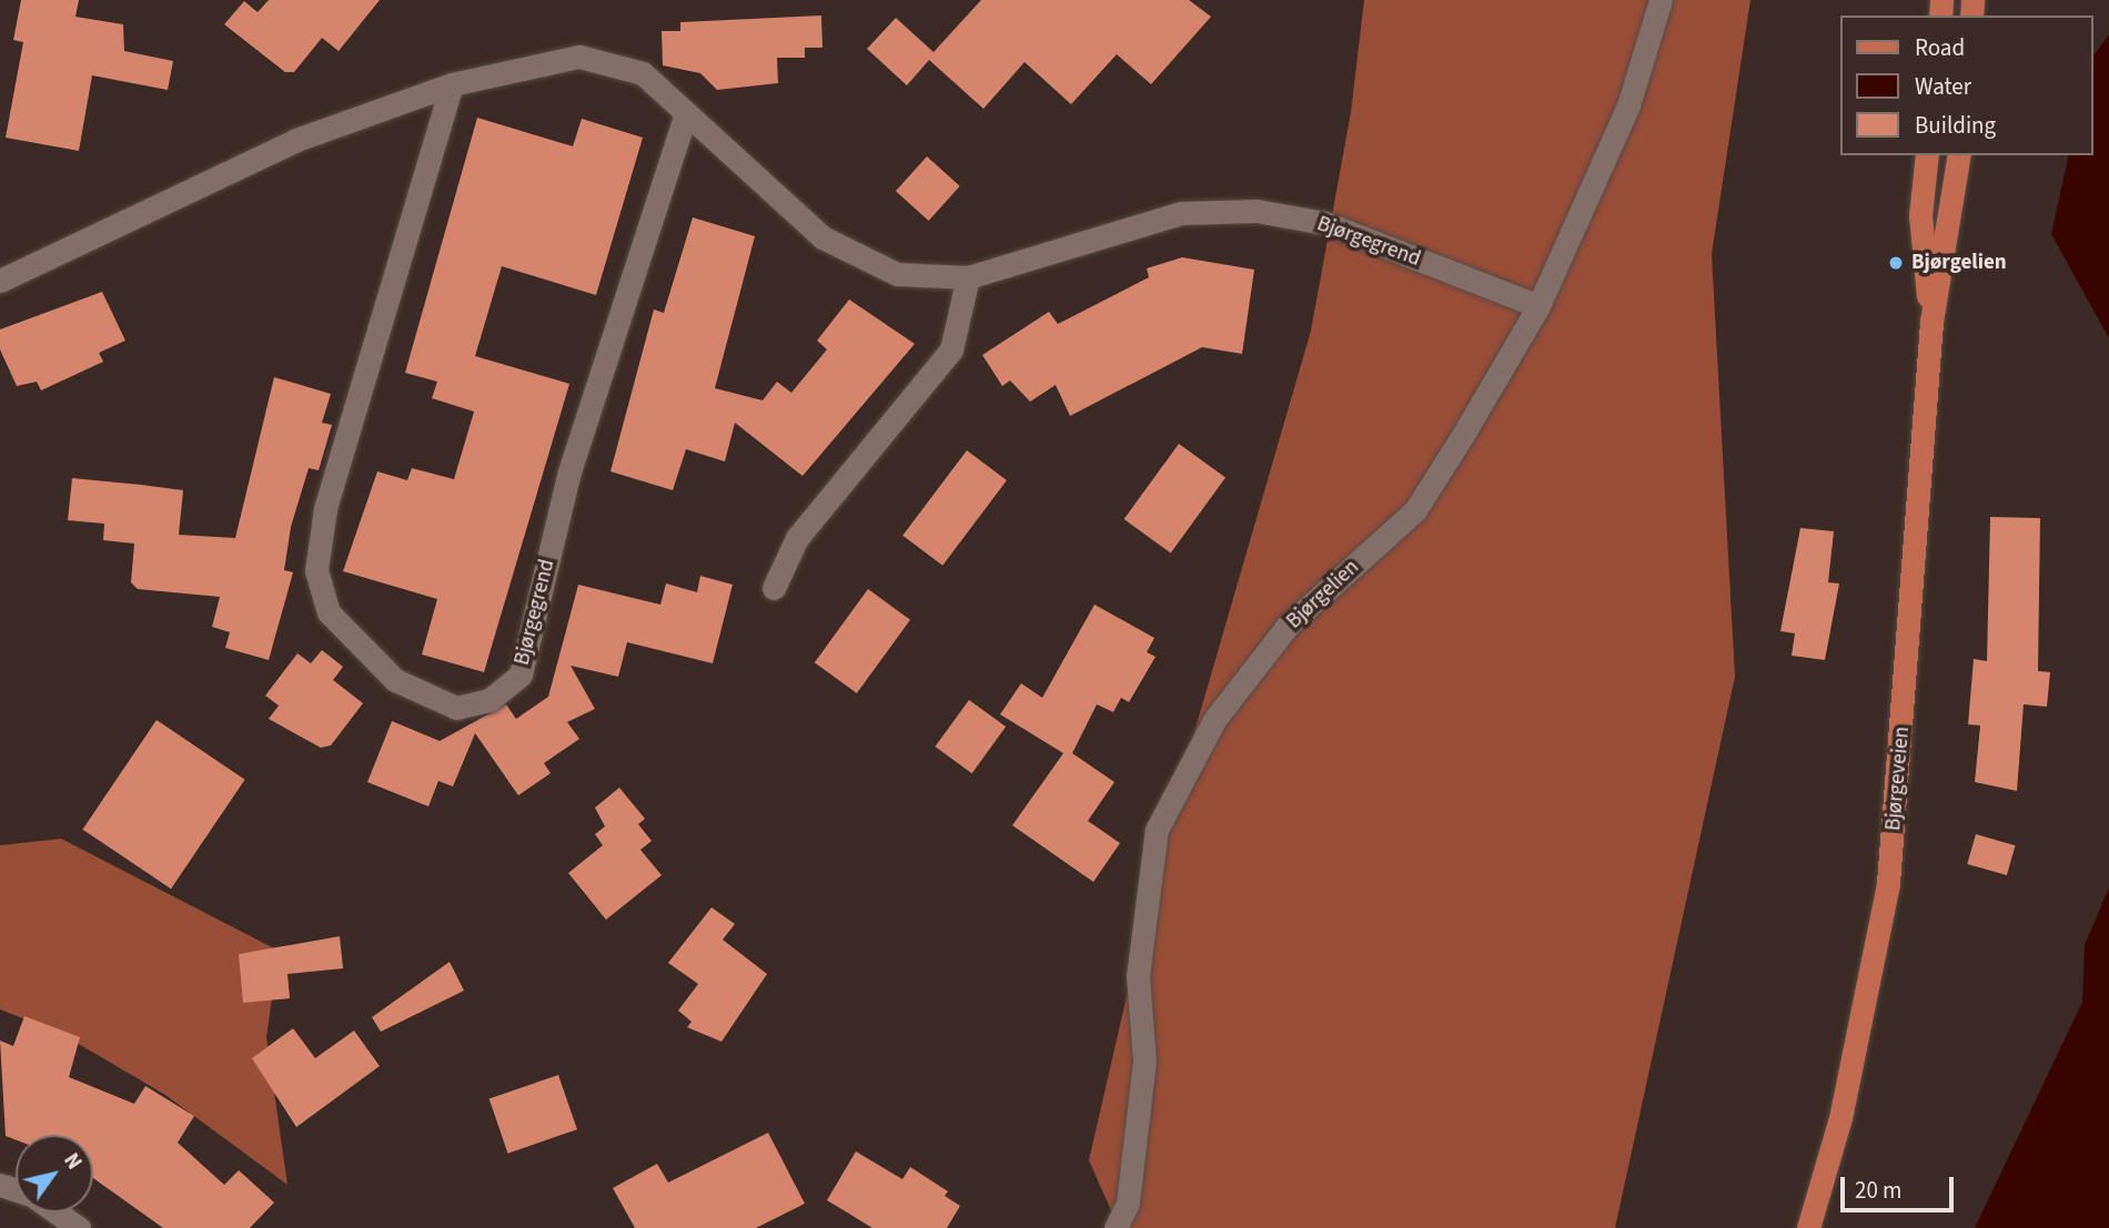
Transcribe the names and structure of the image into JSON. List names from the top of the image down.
{
  "streets": {
    "main road": ["Bjørgeveien"],
    "street": ["Bjørgegrend", "Bjørgelien"]
  },
  "crossings": [
    ["Bjørgegrend", "Bjørgelien"]
  ],
  "places": ["Bjørgelien"],
  "legend": ["Road", "Water", "Building"],
  "scale_bar": "20 m",
  "north": "top right"
}
